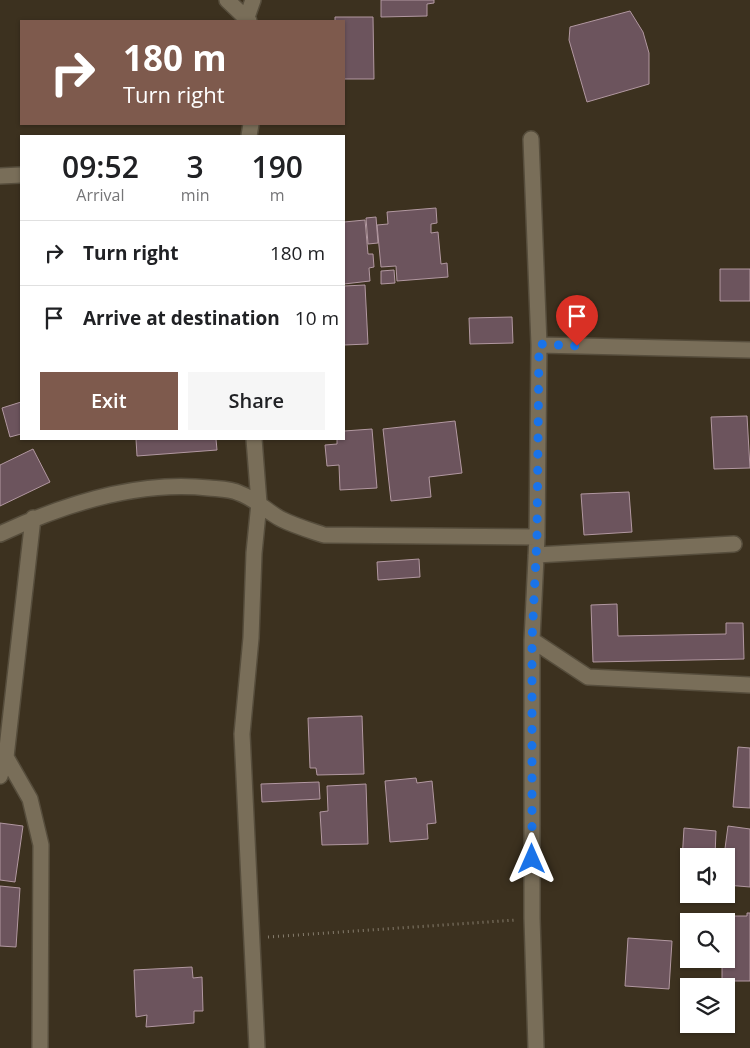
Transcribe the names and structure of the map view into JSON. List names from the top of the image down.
{
  "page": {
    "turn": ["180 m", "Turn right"],
    "eta": [
      "09:52",
      "Arrival",
      "3",
      "min",
      "190",
      "m"
    ],
    "list": [
      {
        "name": "Turn right",
        "value": "180 m"
      },
      {
        "name": "Arrive at destination",
        "value": "10 m"
      }
    ],
    "buttons": ["Exit", "Share"]
  }
}
